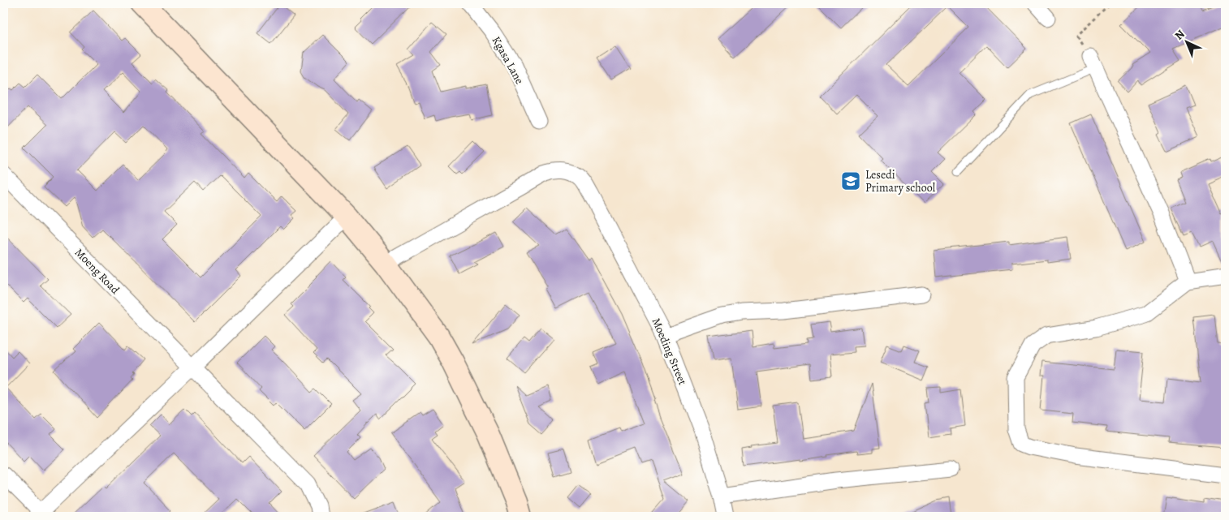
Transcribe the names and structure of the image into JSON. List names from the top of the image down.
{
  "streets": {
    "street": ["Kgasa Lane", "Moeng Road", "Moeding Street"]
  },
  "places": {
    "school or university": ["Lesedi Primary school"]
  },
  "north": "top left"
}
